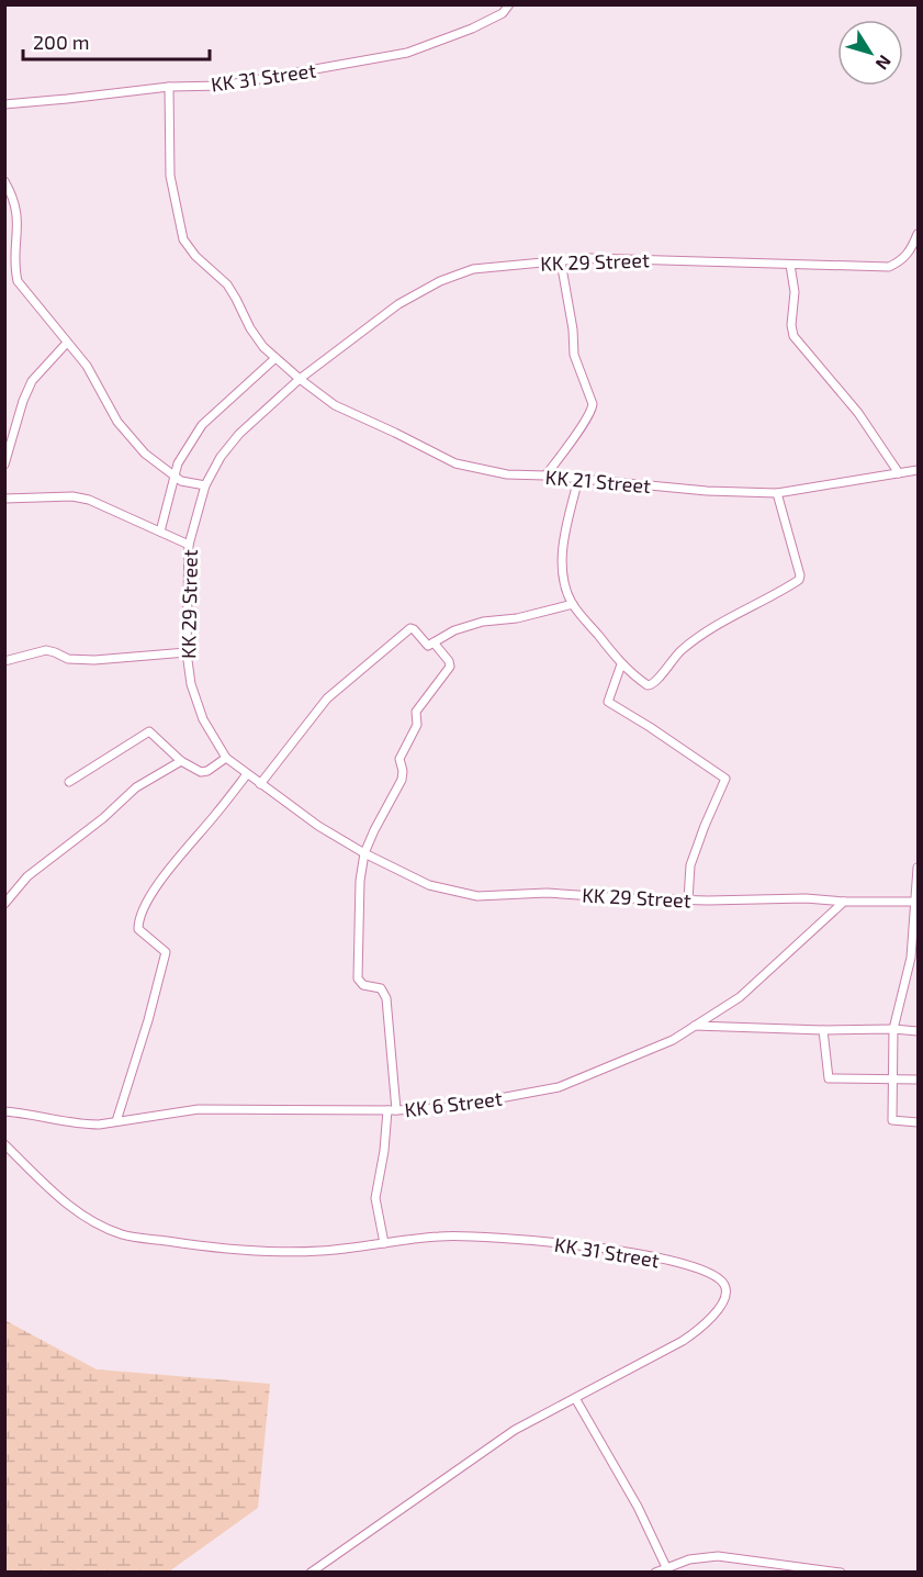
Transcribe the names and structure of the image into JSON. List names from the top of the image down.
{
  "streets": {
    "street": [
      "KK 31 Street",
      "KK 29 Street",
      "KK 21 Street",
      "KK 6 Street"
    ]
  },
  "crossings": [
    ["KK 31 Street", "KK 21 Street"],
    ["KK 29 Street", "KK 21 Street"],
    ["KK 29 Street", "KK 6 Street"]
  ],
  "scale_bar": "200 m",
  "north": "bottom right"
}
